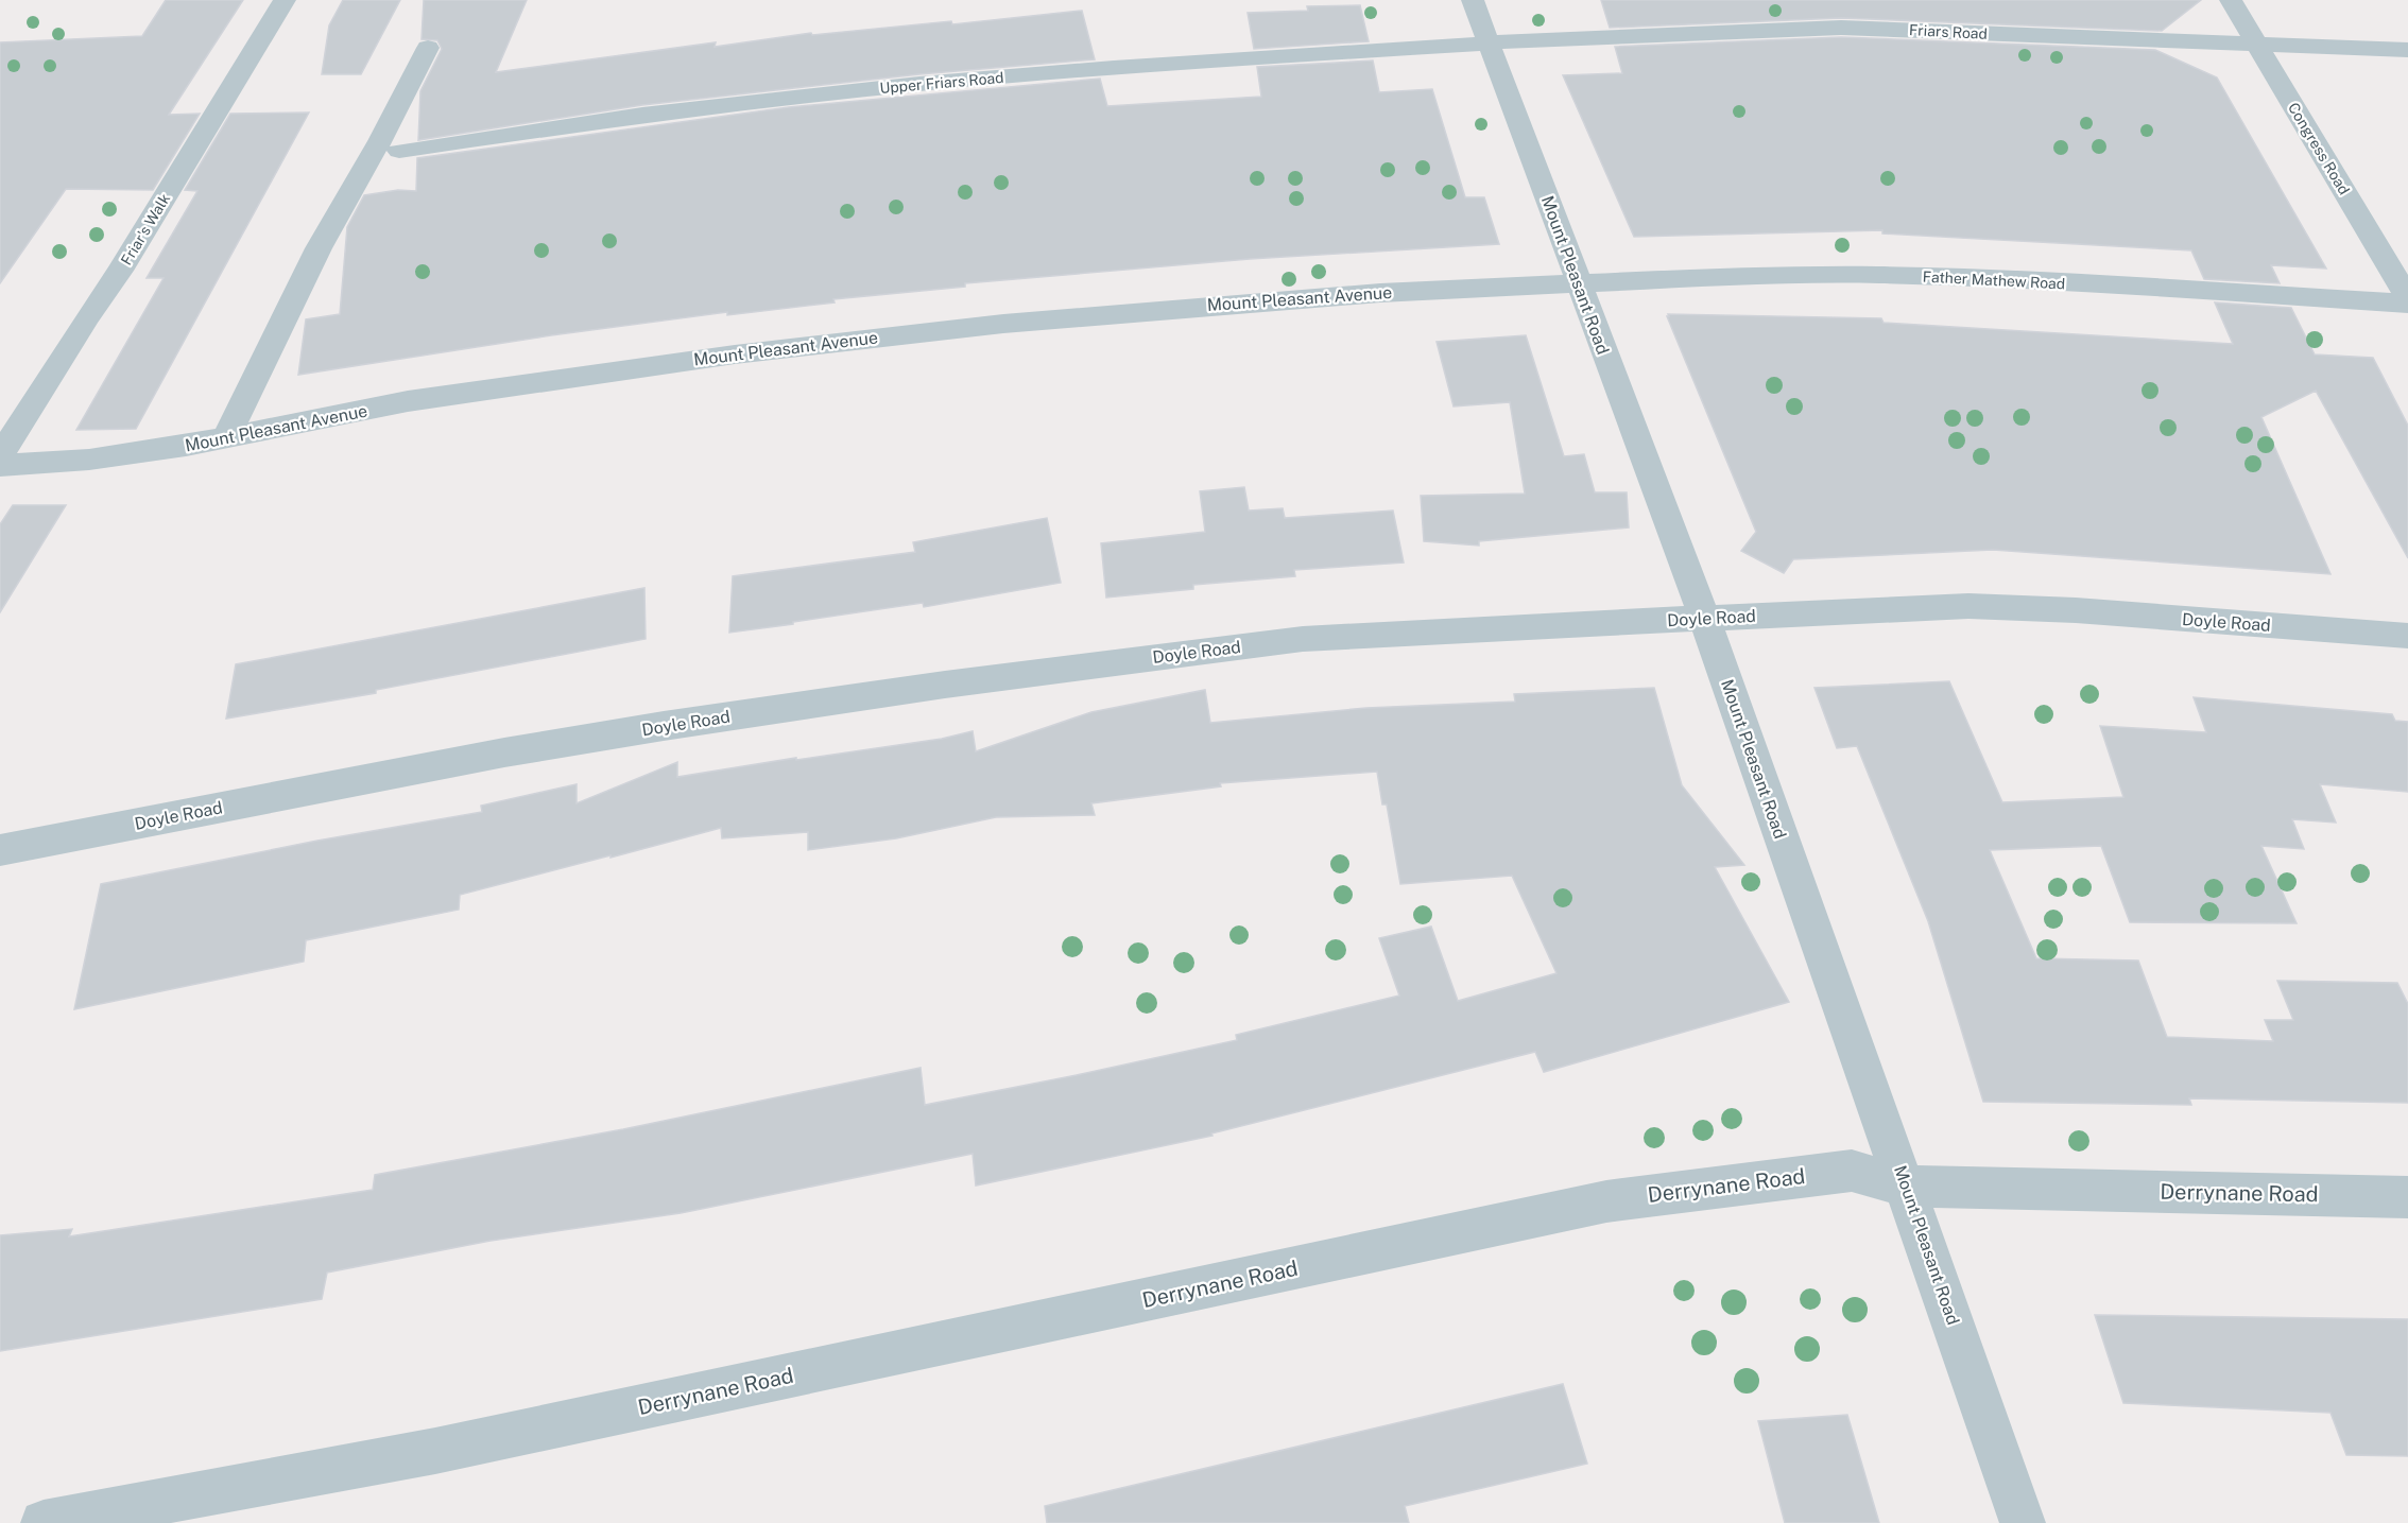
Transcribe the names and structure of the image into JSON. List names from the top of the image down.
{
  "streets": {
    "street": [
      "Friars Road",
      "Upper Friars Road",
      "Congress Road",
      "Friar's Walk",
      "Mount Pleasant Road",
      "Father Mathew Road",
      "Mount Pleasant Avenue",
      "Doyle Road",
      "Derrynane Road"
    ]
  },
  "crossings": [
    ["Friars Road", "Upper Friars Road"],
    ["Friars Road", "Congress Road"],
    ["Friars Road", "Mount Pleasant Road"],
    ["Upper Friars Road", "Mount Pleasant Road"],
    ["Mount Pleasant Road", "Father Mathew Road"],
    ["Mount Pleasant Road", "Mount Pleasant Avenue"],
    ["Mount Pleasant Road", "Doyle Road"],
    ["Mount Pleasant Road", "Derrynane Road"],
    ["Father Mathew Road", "Mount Pleasant Avenue"]
  ]
}
